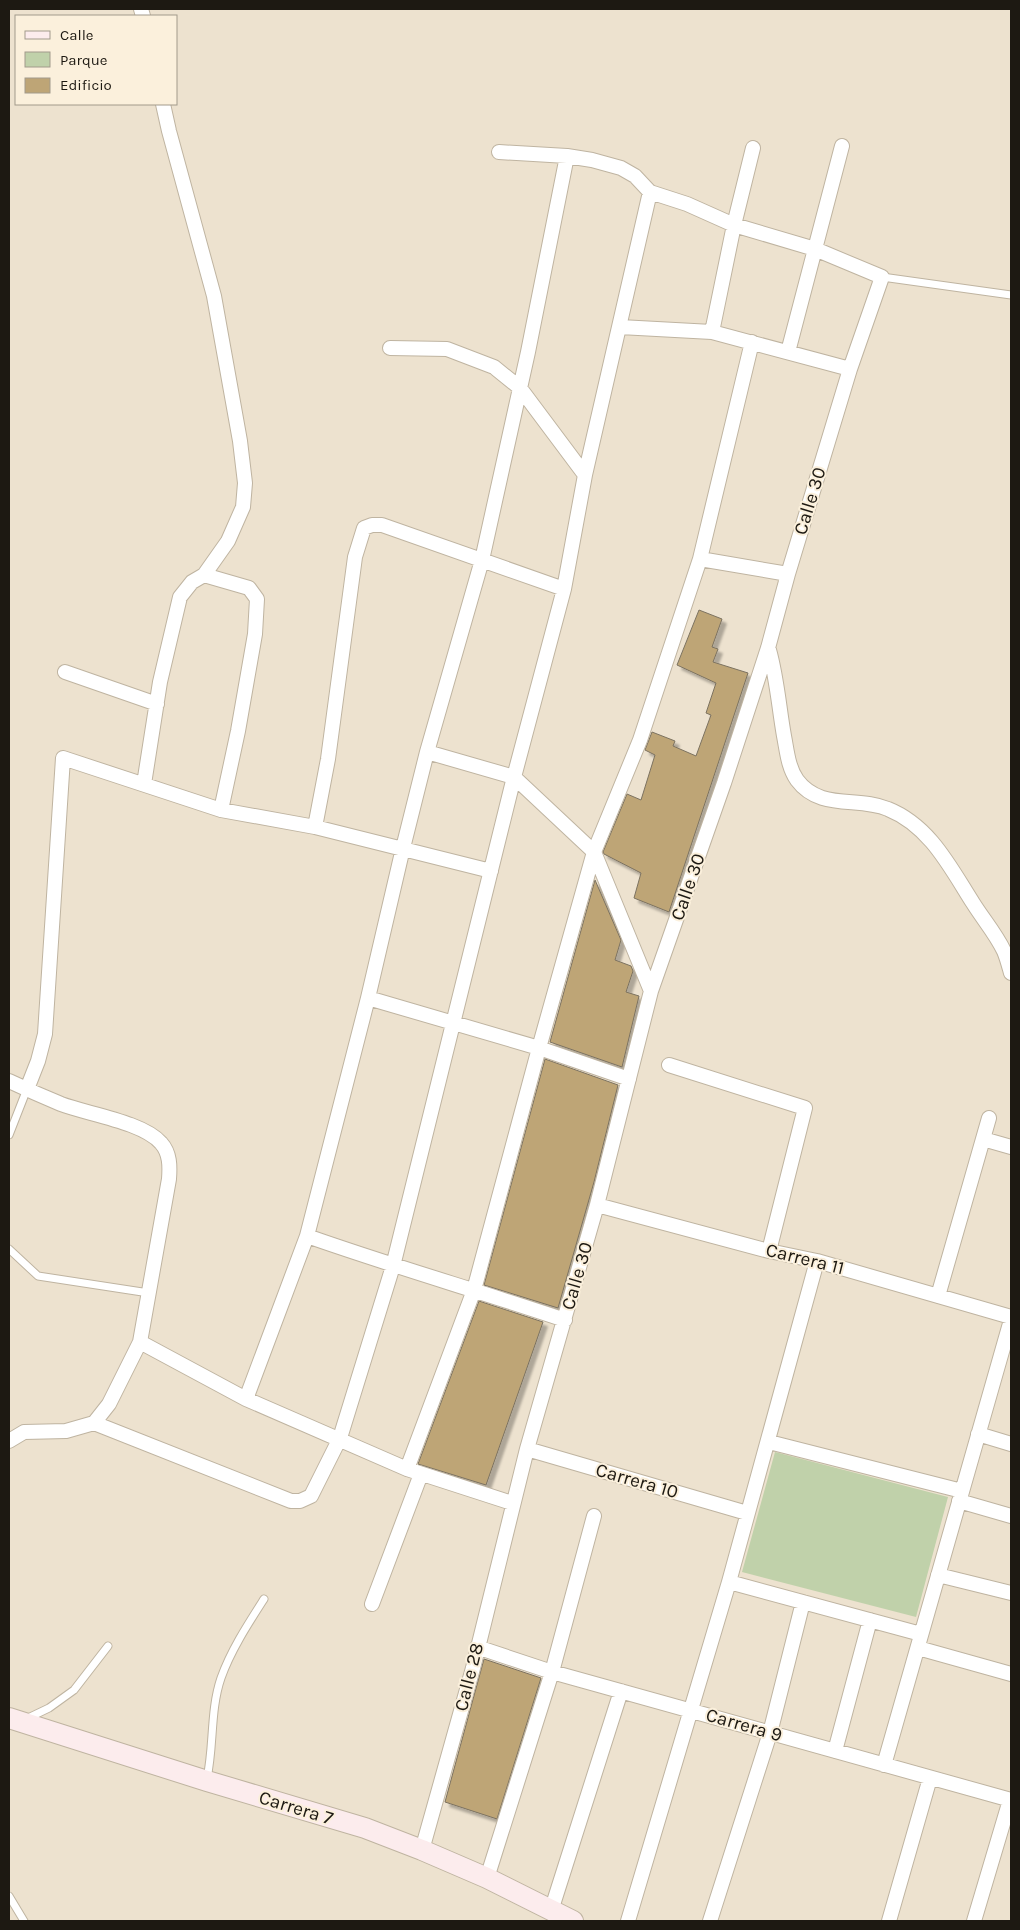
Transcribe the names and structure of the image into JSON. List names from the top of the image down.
{
  "streets": {
    "street": [
      "Calle 30",
      "Carrera 11",
      "Carrera 10",
      "Calle 28",
      "Carrera 9",
      "Carrera 7"
    ]
  },
  "crossings": [
    ["Calle 30", "Carrera 11"],
    ["Calle 30", "Carrera 10"],
    ["Calle 30", "Calle 28"],
    ["Calle 28", "Carrera 9"],
    ["Calle 28", "Carrera 7"]
  ],
  "legend": ["Calle", "Parque", "Edificio"]
}
